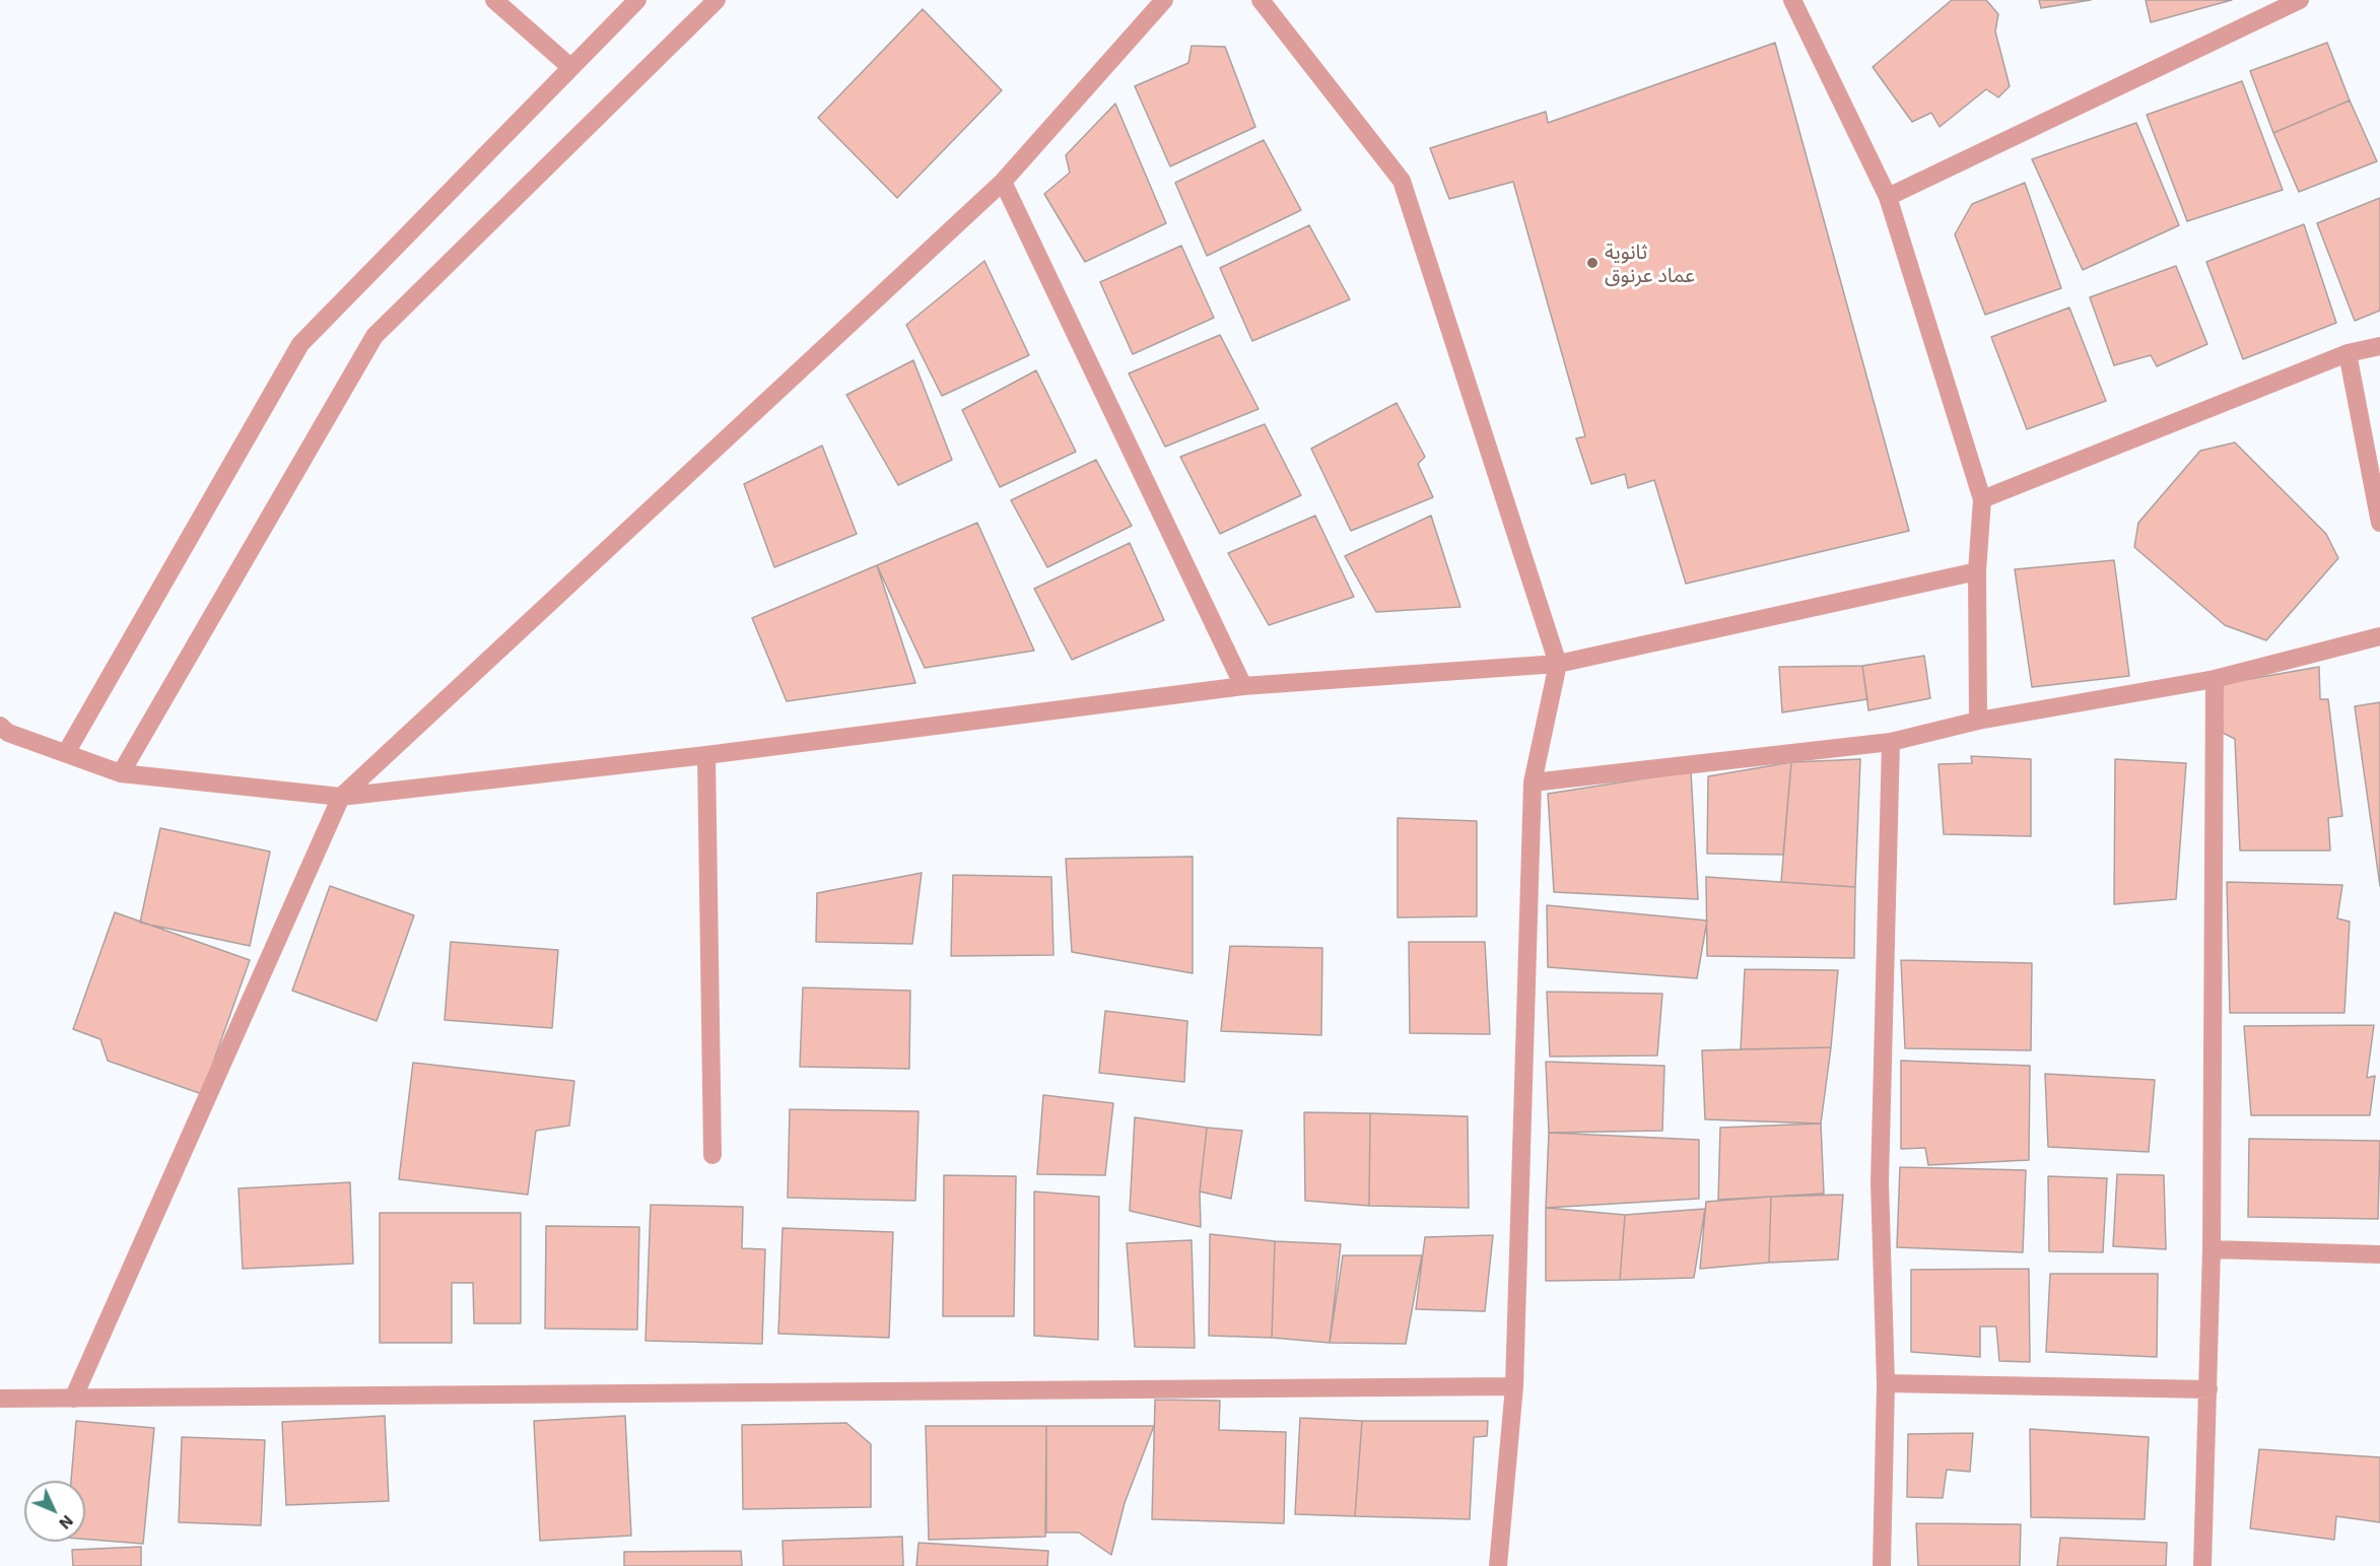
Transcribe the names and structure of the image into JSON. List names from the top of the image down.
{
  "places": ["ثانوية عماد عرنوق"],
  "north": "bottom right"
}
